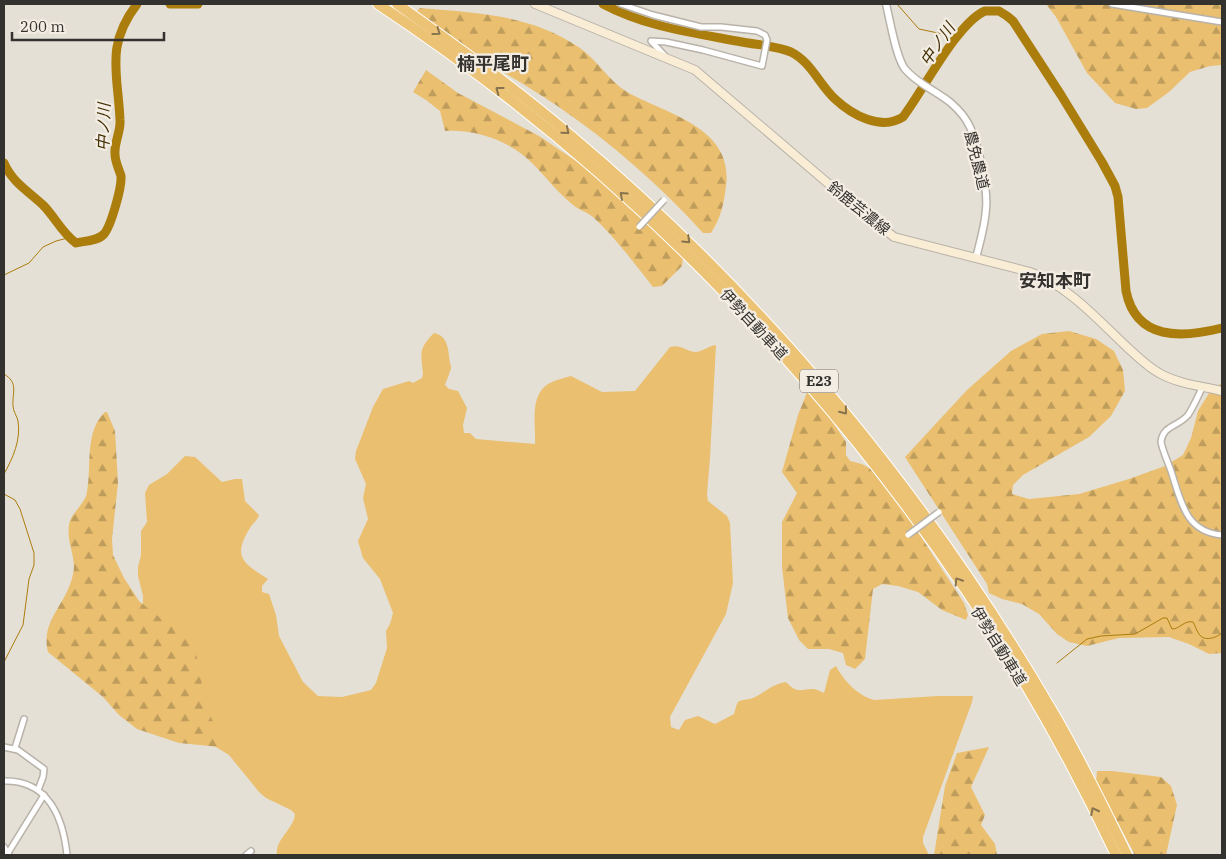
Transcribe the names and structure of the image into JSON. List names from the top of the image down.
{
  "streets": {
    "highway": ["伊勢自動車道", "E23"],
    "main road": ["鈴鹿芸濃線"],
    "street": ["農免農道"]
  },
  "crossings": [
    ["農免農道", "鈴鹿芸濃線"]
  ],
  "districts": ["楠平尾町", "安知本町"],
  "water": ["中ノ川"],
  "scale_bar": "200 m"
}
